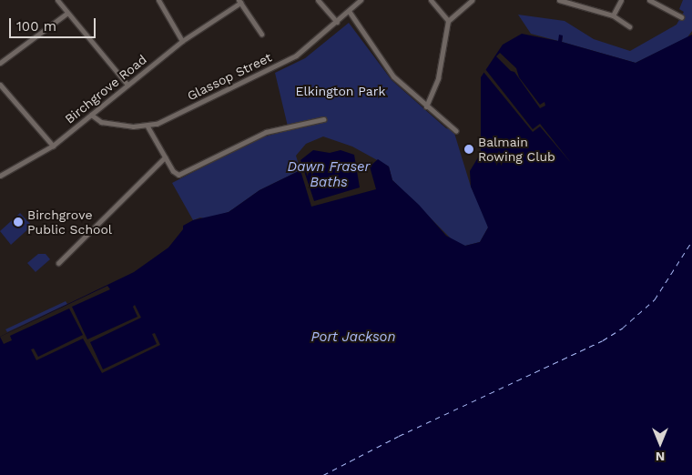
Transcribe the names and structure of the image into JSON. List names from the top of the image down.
{
  "streets": {
    "street": ["Glassop Street", "Birchgrove Road"]
  },
  "water": ["Dawn Fraser Baths", "Port Jackson"],
  "parks": ["Elkington Park"],
  "places": ["Balmain Rowing Club", "Birchgrove Public School"],
  "scale_bar": "100 m",
  "north": "bottom"
}
